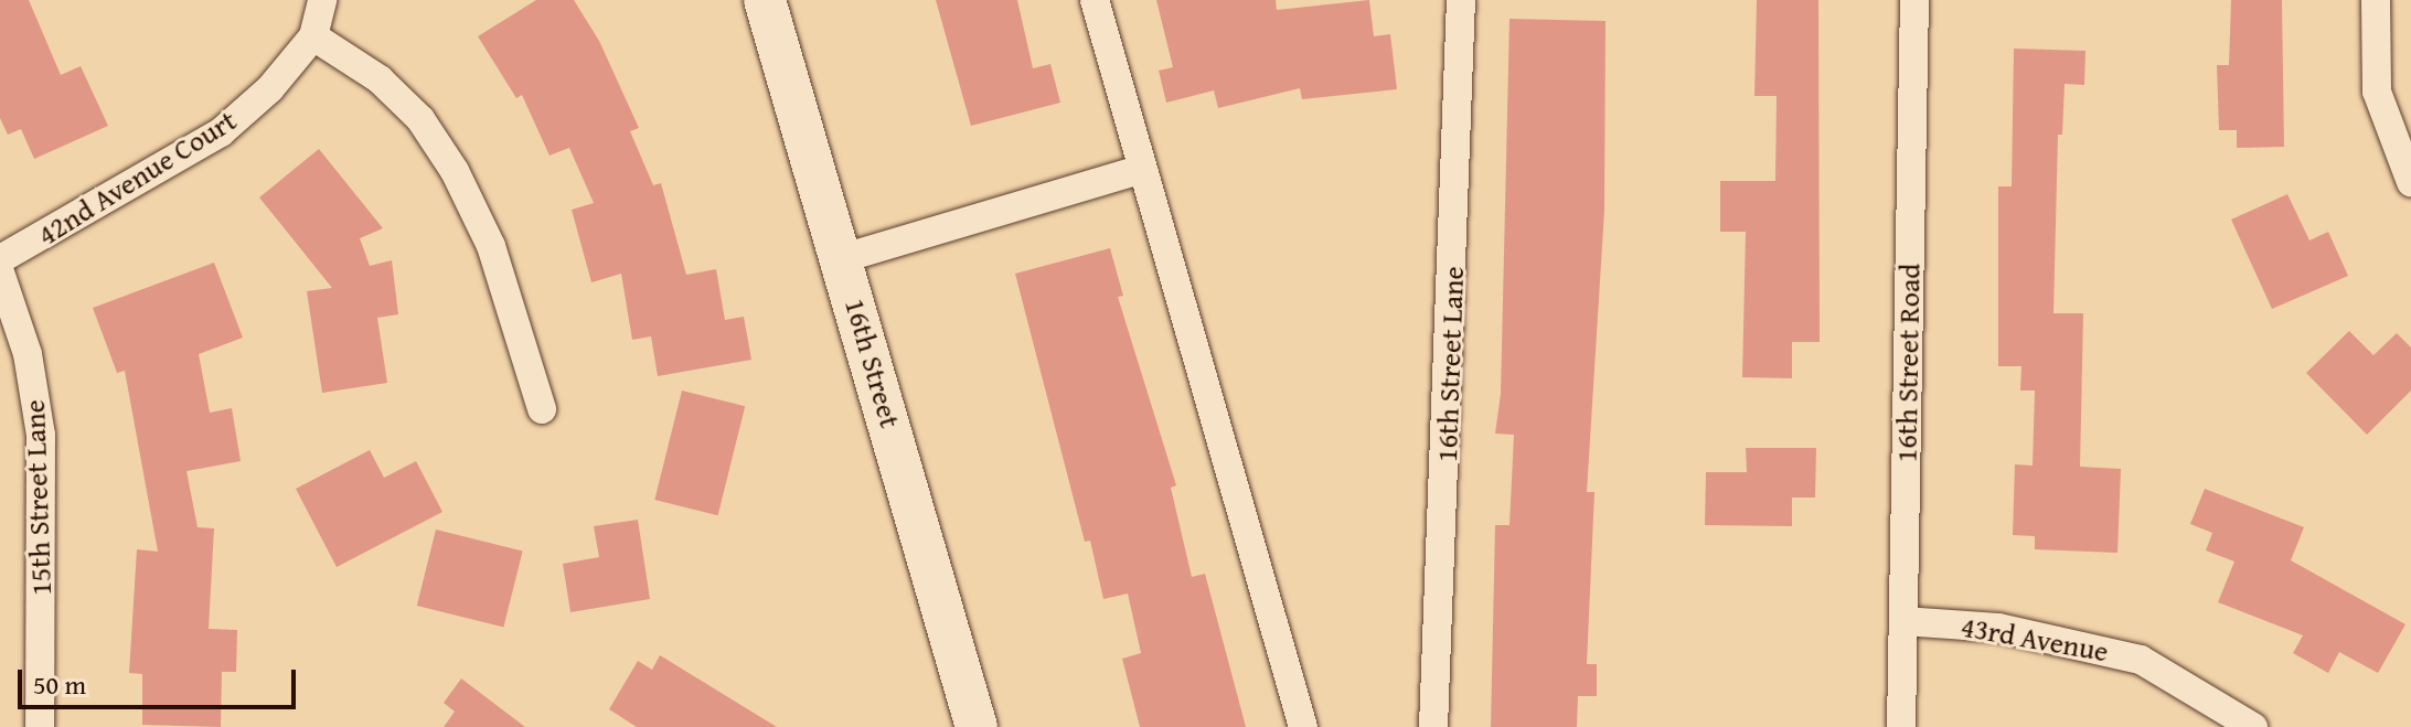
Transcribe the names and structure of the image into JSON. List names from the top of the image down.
{
  "streets": {
    "main road": ["16th Street"],
    "street": [
      "42nd Avenue Court",
      "16th Street Road",
      "16th Street Lane",
      "15th Street Lane",
      "43rd Avenue"
    ]
  },
  "crossings": [
    ["16th Street Road", "43rd Avenue"]
  ],
  "scale_bar": "50 m"
}
